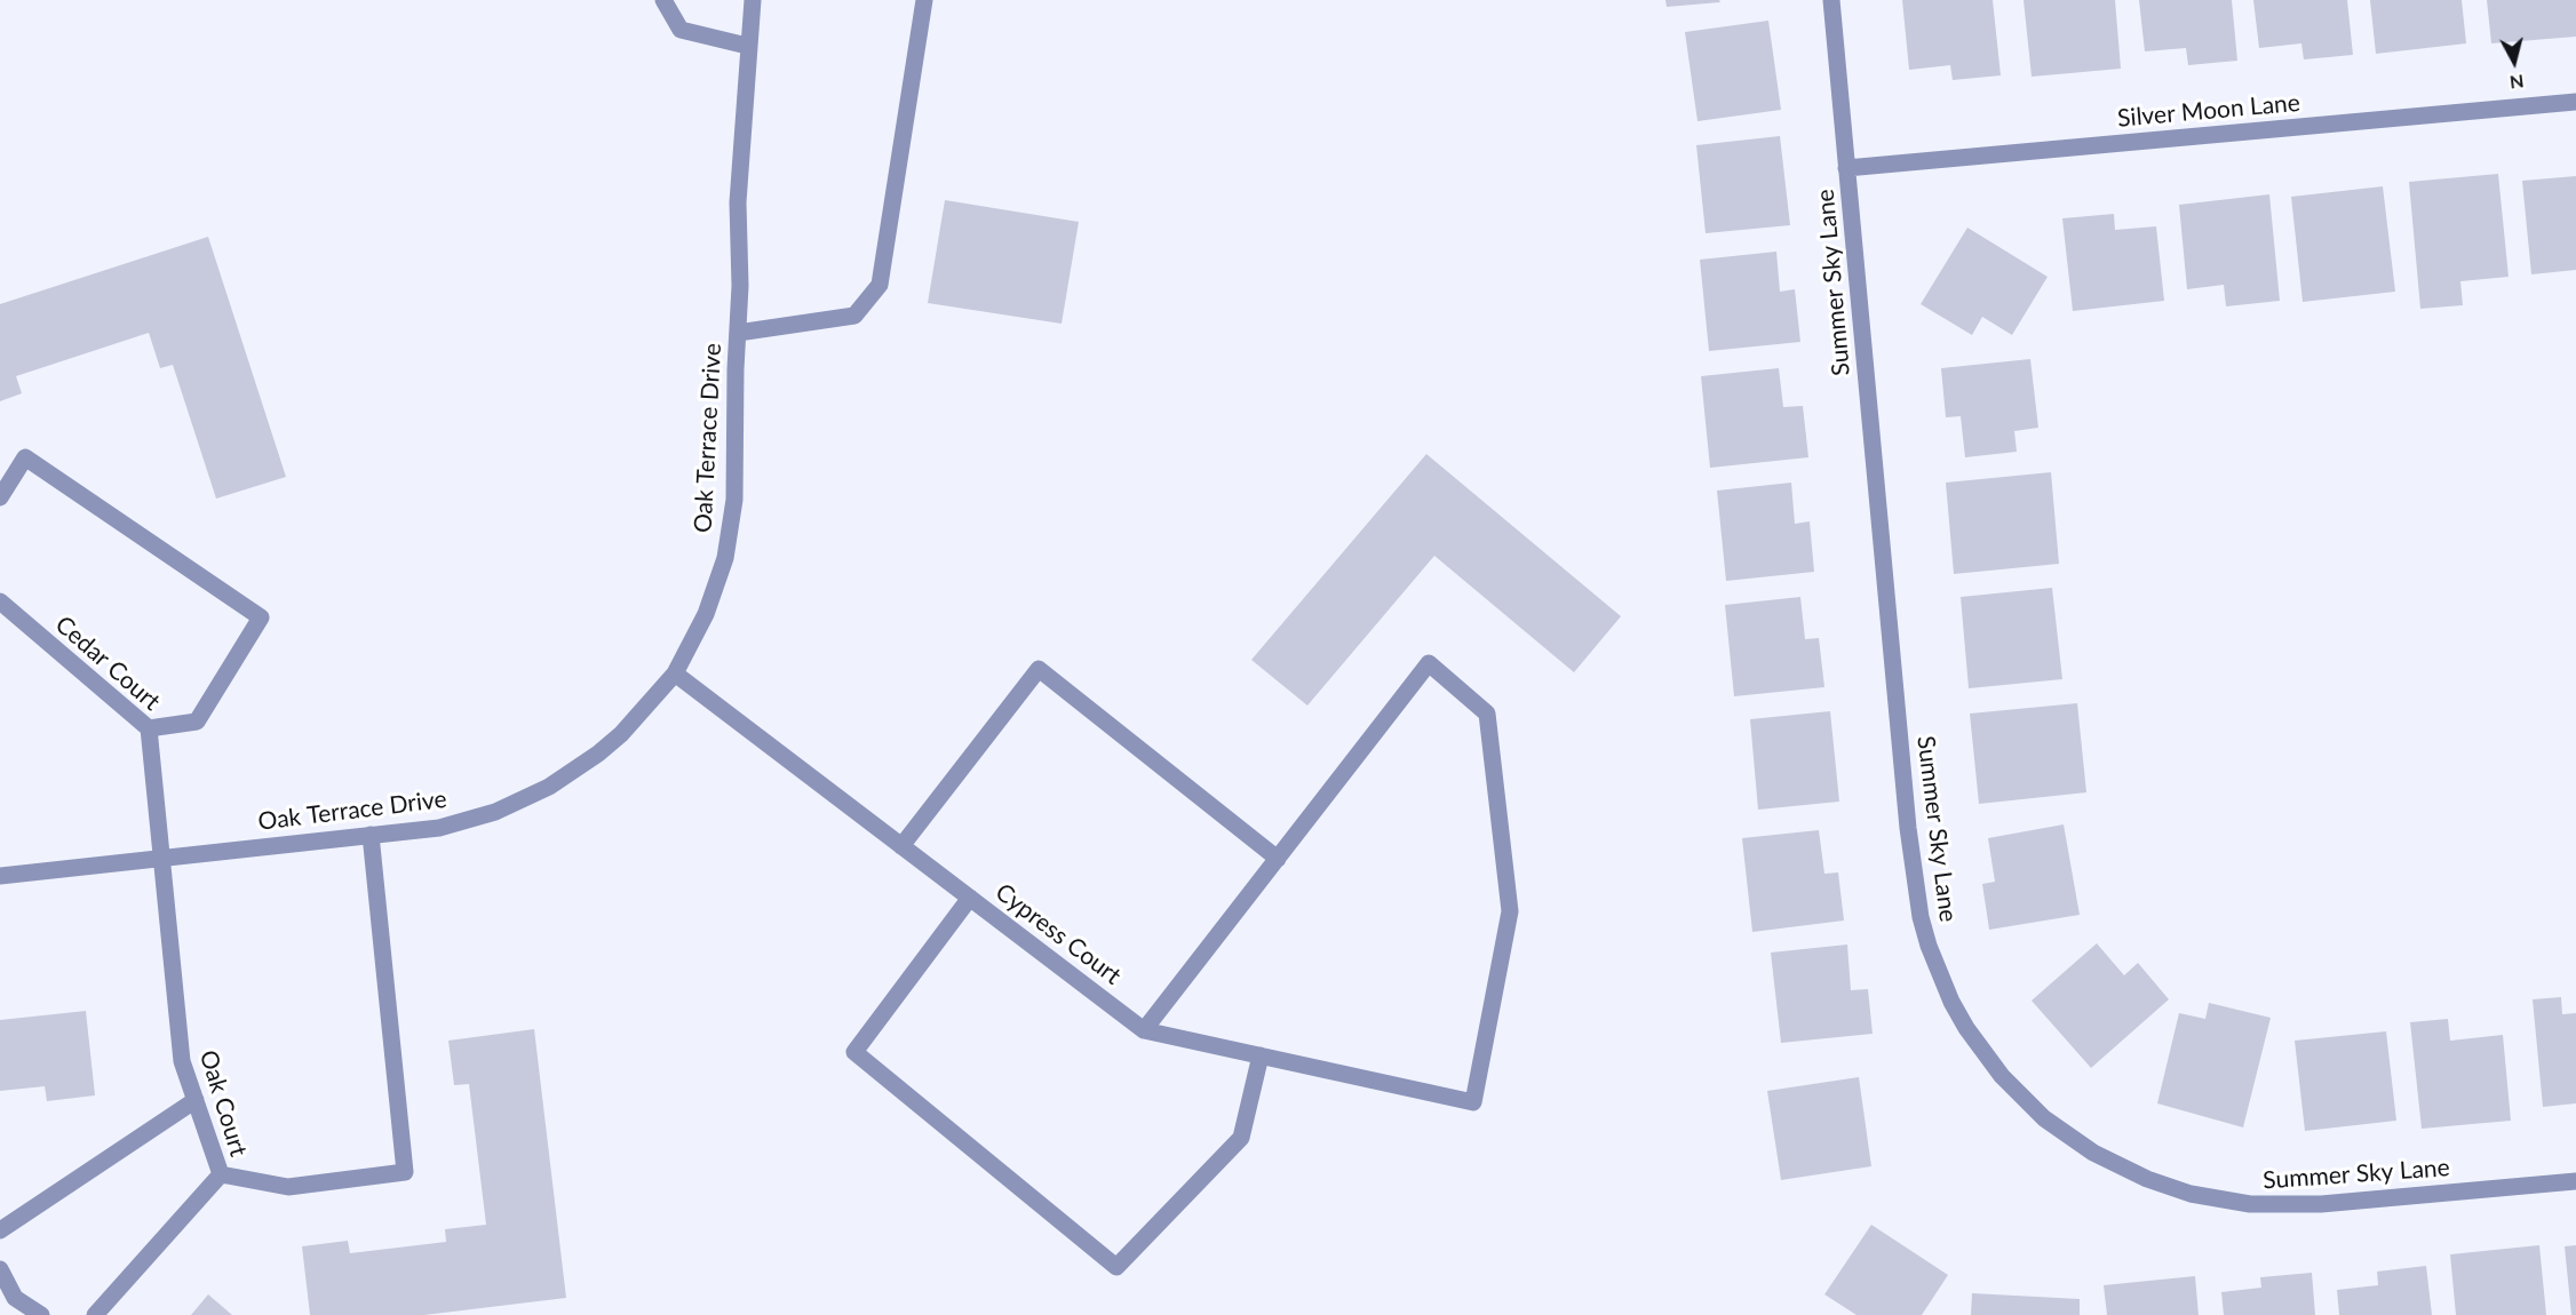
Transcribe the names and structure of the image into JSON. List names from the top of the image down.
{
  "streets": {
    "street": [
      "Silver Moon Lane",
      "Summer Sky Lane",
      "Oak Terrace Drive",
      "Cedar Court",
      "Cypress Court",
      "Oak Court"
    ]
  },
  "crossings": [
    ["Silver Moon Lane", "Summer Sky Lane"],
    ["Oak Terrace Drive", "Cedar Court"],
    ["Oak Terrace Drive", "Cypress Court"],
    ["Oak Terrace Drive", "Oak Court"],
    ["Cedar Court", "Oak Court"]
  ],
  "north": "bottom"
}
